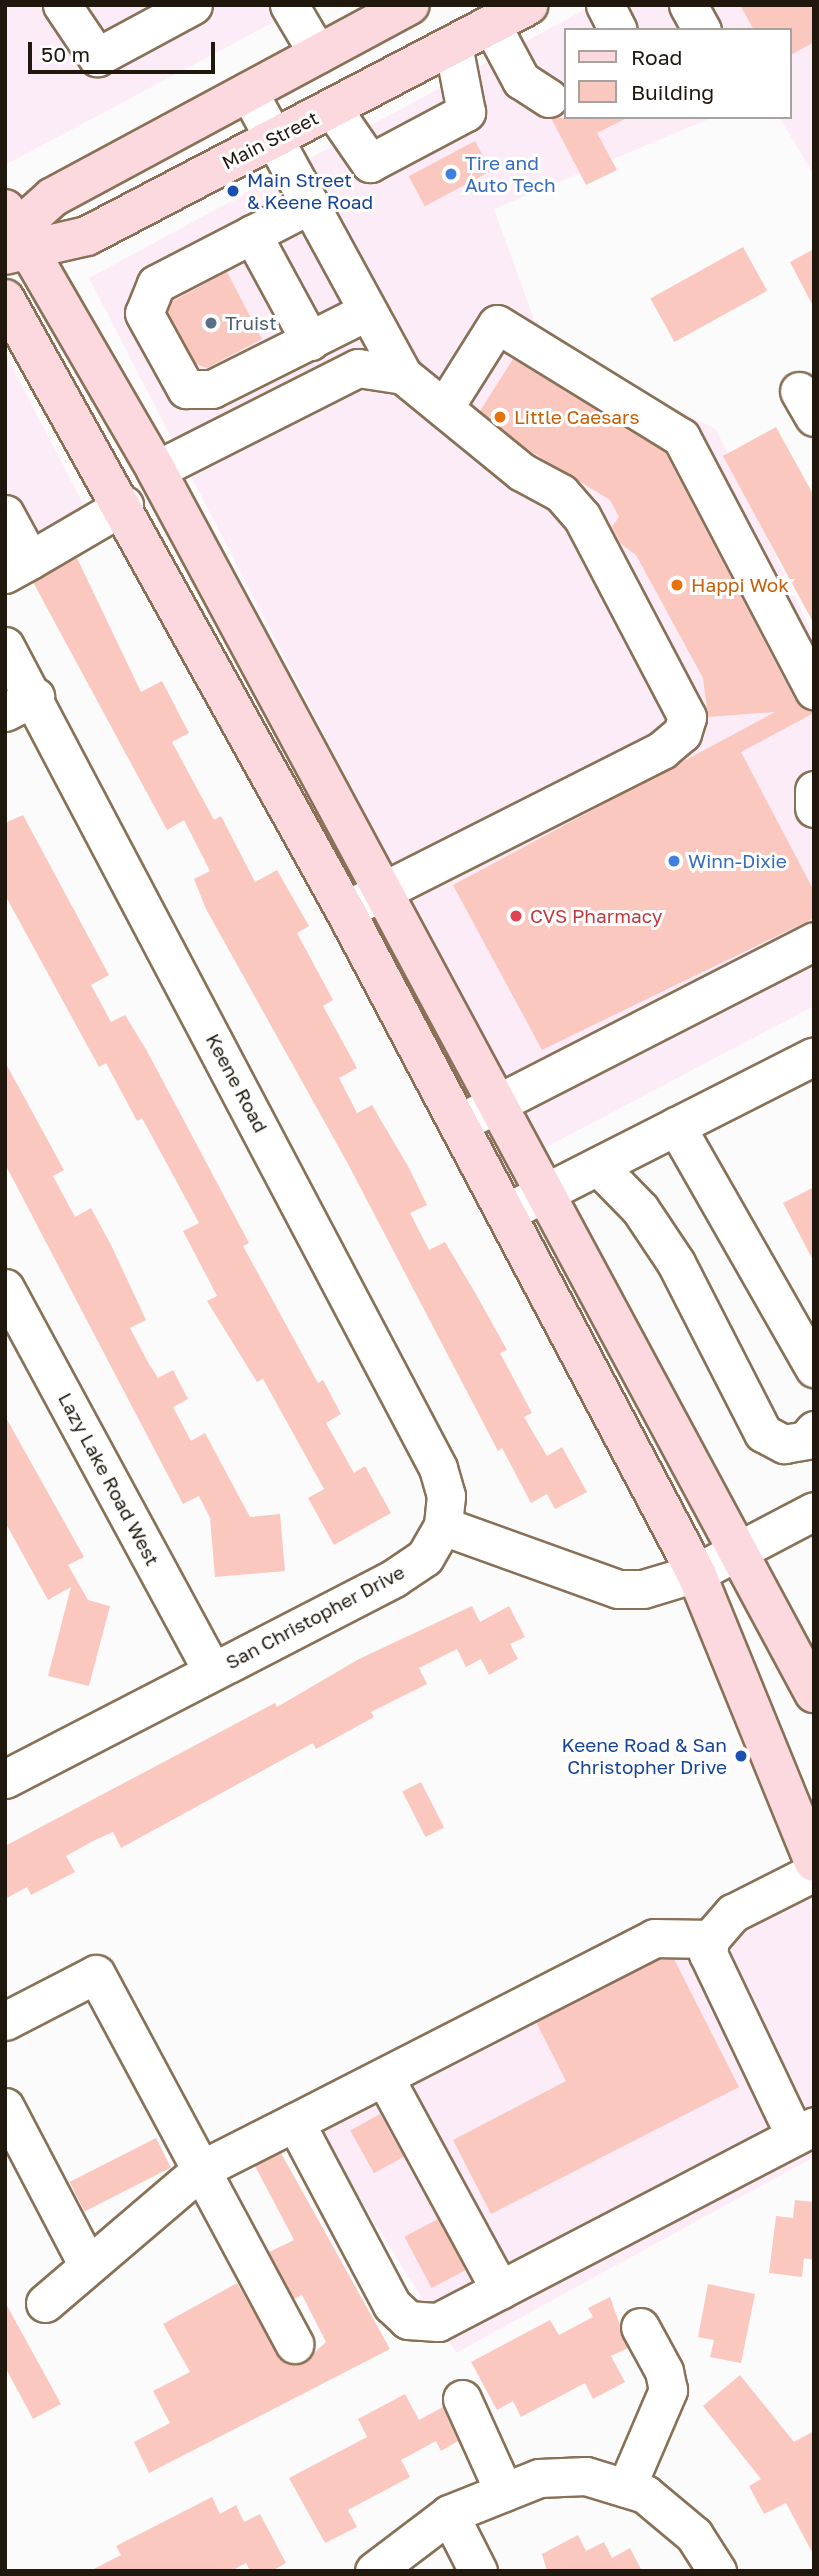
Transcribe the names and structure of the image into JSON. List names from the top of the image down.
{
  "streets": {
    "main road": ["Main Street"],
    "street": ["Keene Road", "Lazy Lake Road West", "San Christopher Drive"]
  },
  "crossings": [
    ["Keene Road", "San Christopher Drive"],
    ["Lazy Lake Road West", "San Christopher Drive"]
  ],
  "places": [
    "Tire and Auto Tech",
    "Main Street & Keene Road",
    "Truist",
    "Little Caesars",
    "Happi Wok",
    "Winn-Dixie",
    "CVS Pharmacy",
    "Keene Road & San Christopher Drive"
  ],
  "legend": ["Road", "Building"],
  "scale_bar": "50 m"
}
